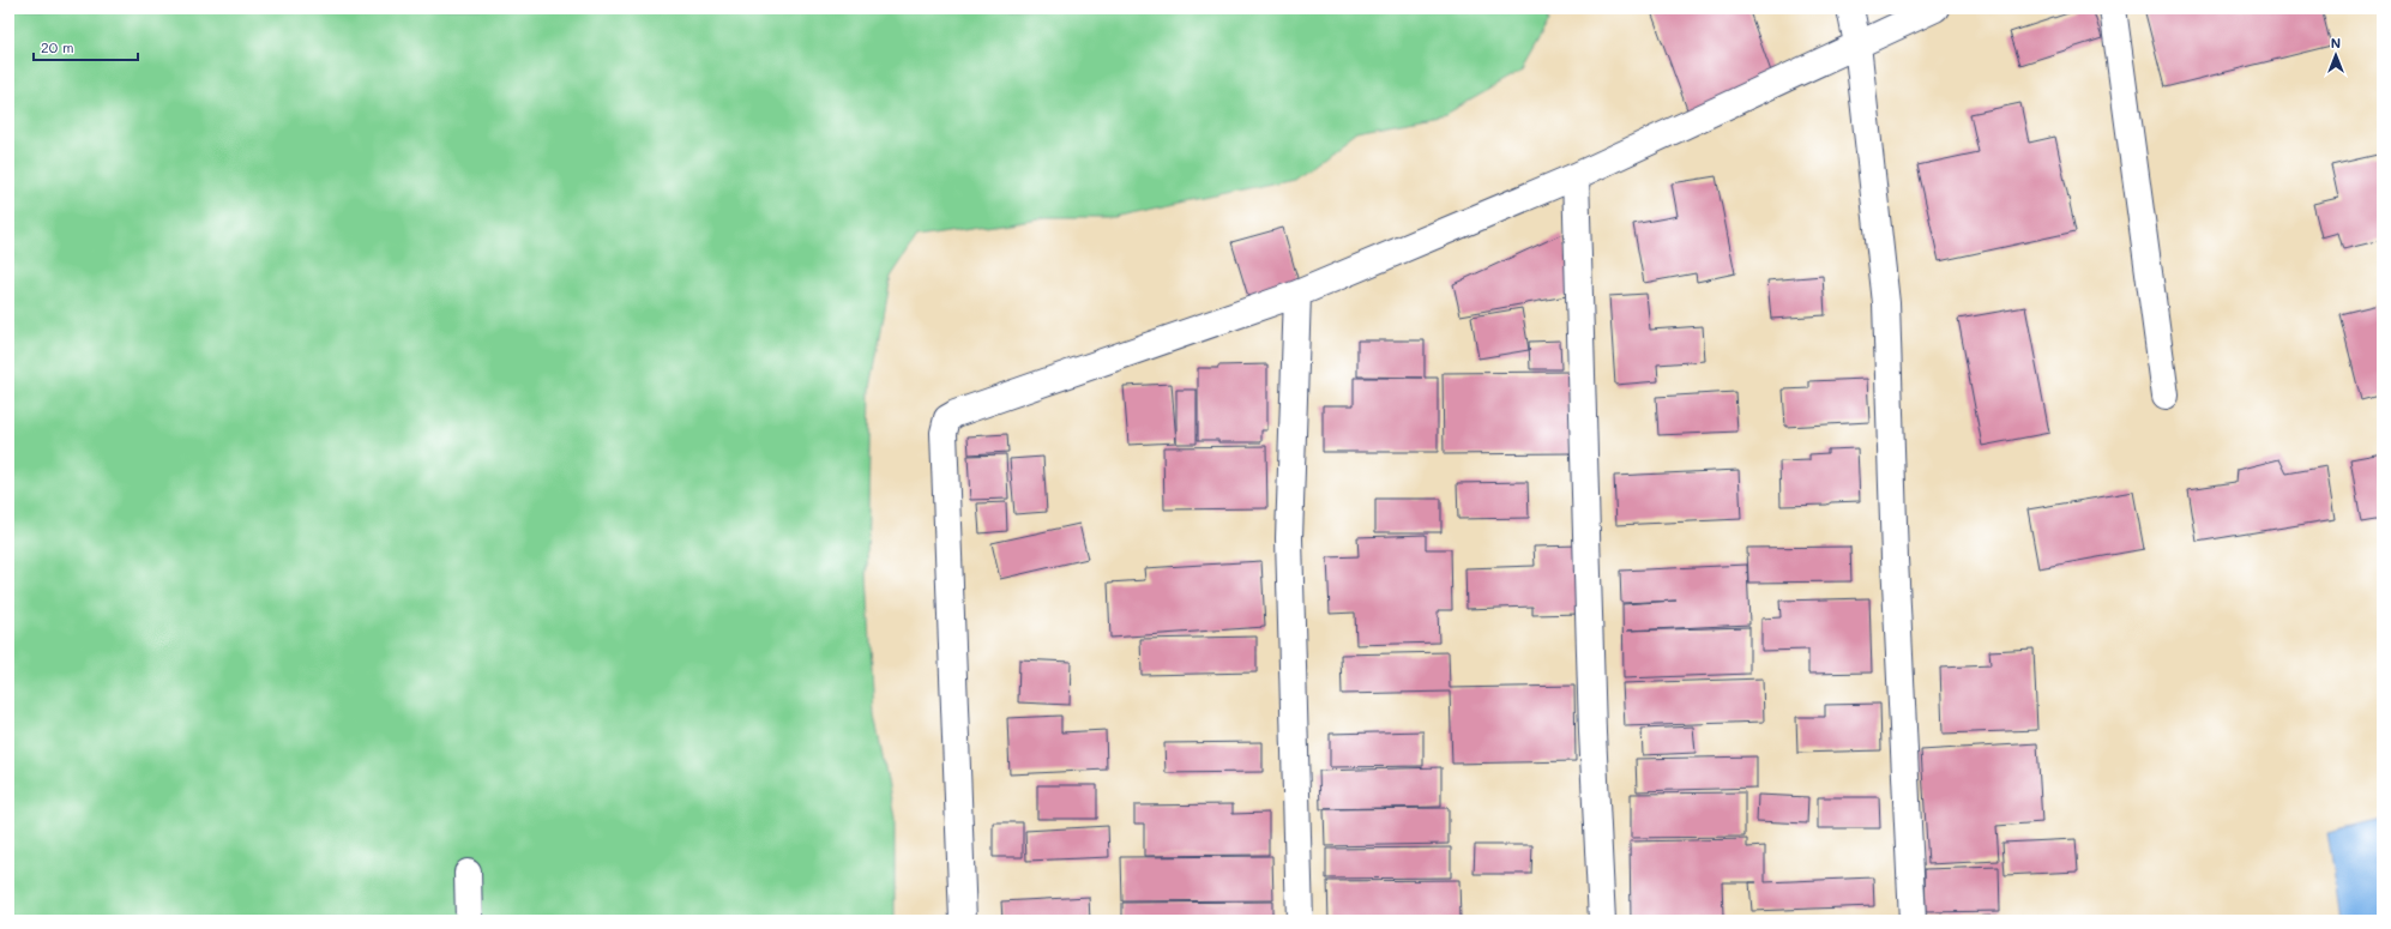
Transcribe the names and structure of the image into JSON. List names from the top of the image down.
{
  "scale_bar": "20 m",
  "north": "top"
}
